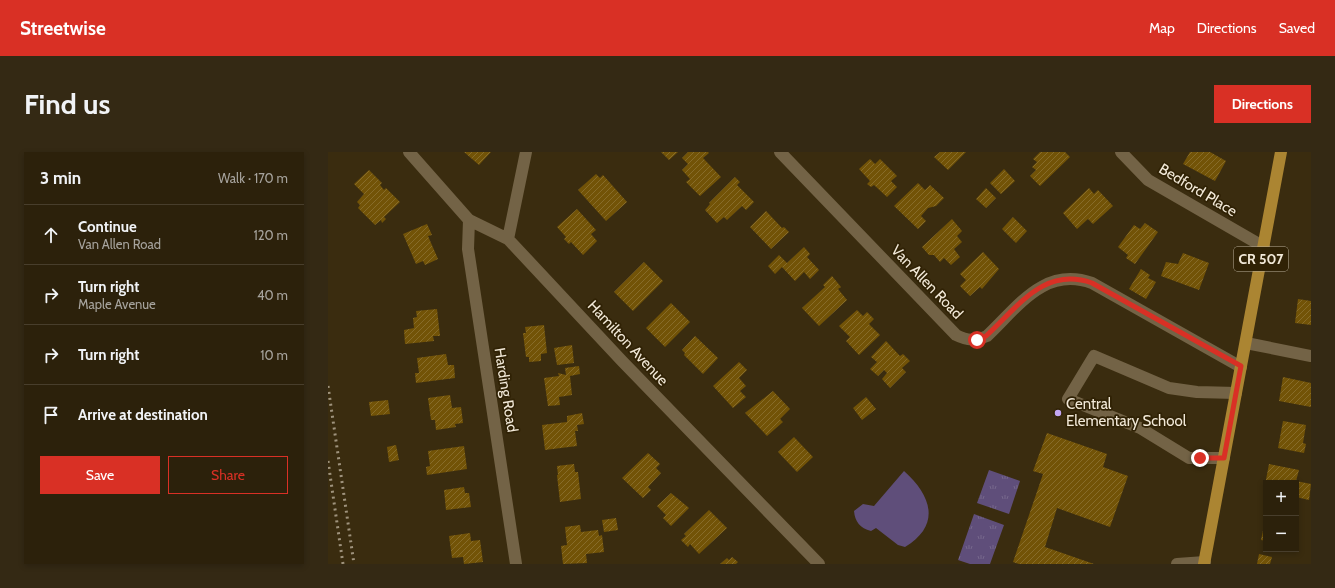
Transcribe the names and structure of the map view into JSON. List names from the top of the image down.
{
  "streets": {
    "main road": ["CR 507"],
    "street": [
      "Bedford Place",
      "Van Allen Road",
      "Hamilton Avenue",
      "Harding Road"
    ]
  },
  "crossings": [
    ["Bedford Place", "CR 507"],
    ["CR 507", "Van Allen Road"],
    ["Hamilton Avenue", "Harding Road"]
  ],
  "places": ["Central Elementary School"],
  "page": {
    "header": "Streetwise",
    "nav": ["Map", "Directions", "Saved"],
    "buttons": [
      "Directions",
      ["Save", "Share"]
    ],
    "title": "Find us",
    "heading": ["3 min", "Walk · 170 m"],
    "list": [
      ["Continue", "Van Allen Road", "120 m"],
      ["Turn right", "Maple Avenue", "40 m"],
      ["Turn right", "10 m"],
      "Arrive at destination"
    ],
    "map_buttons": ["+", "−"]
  }
}
